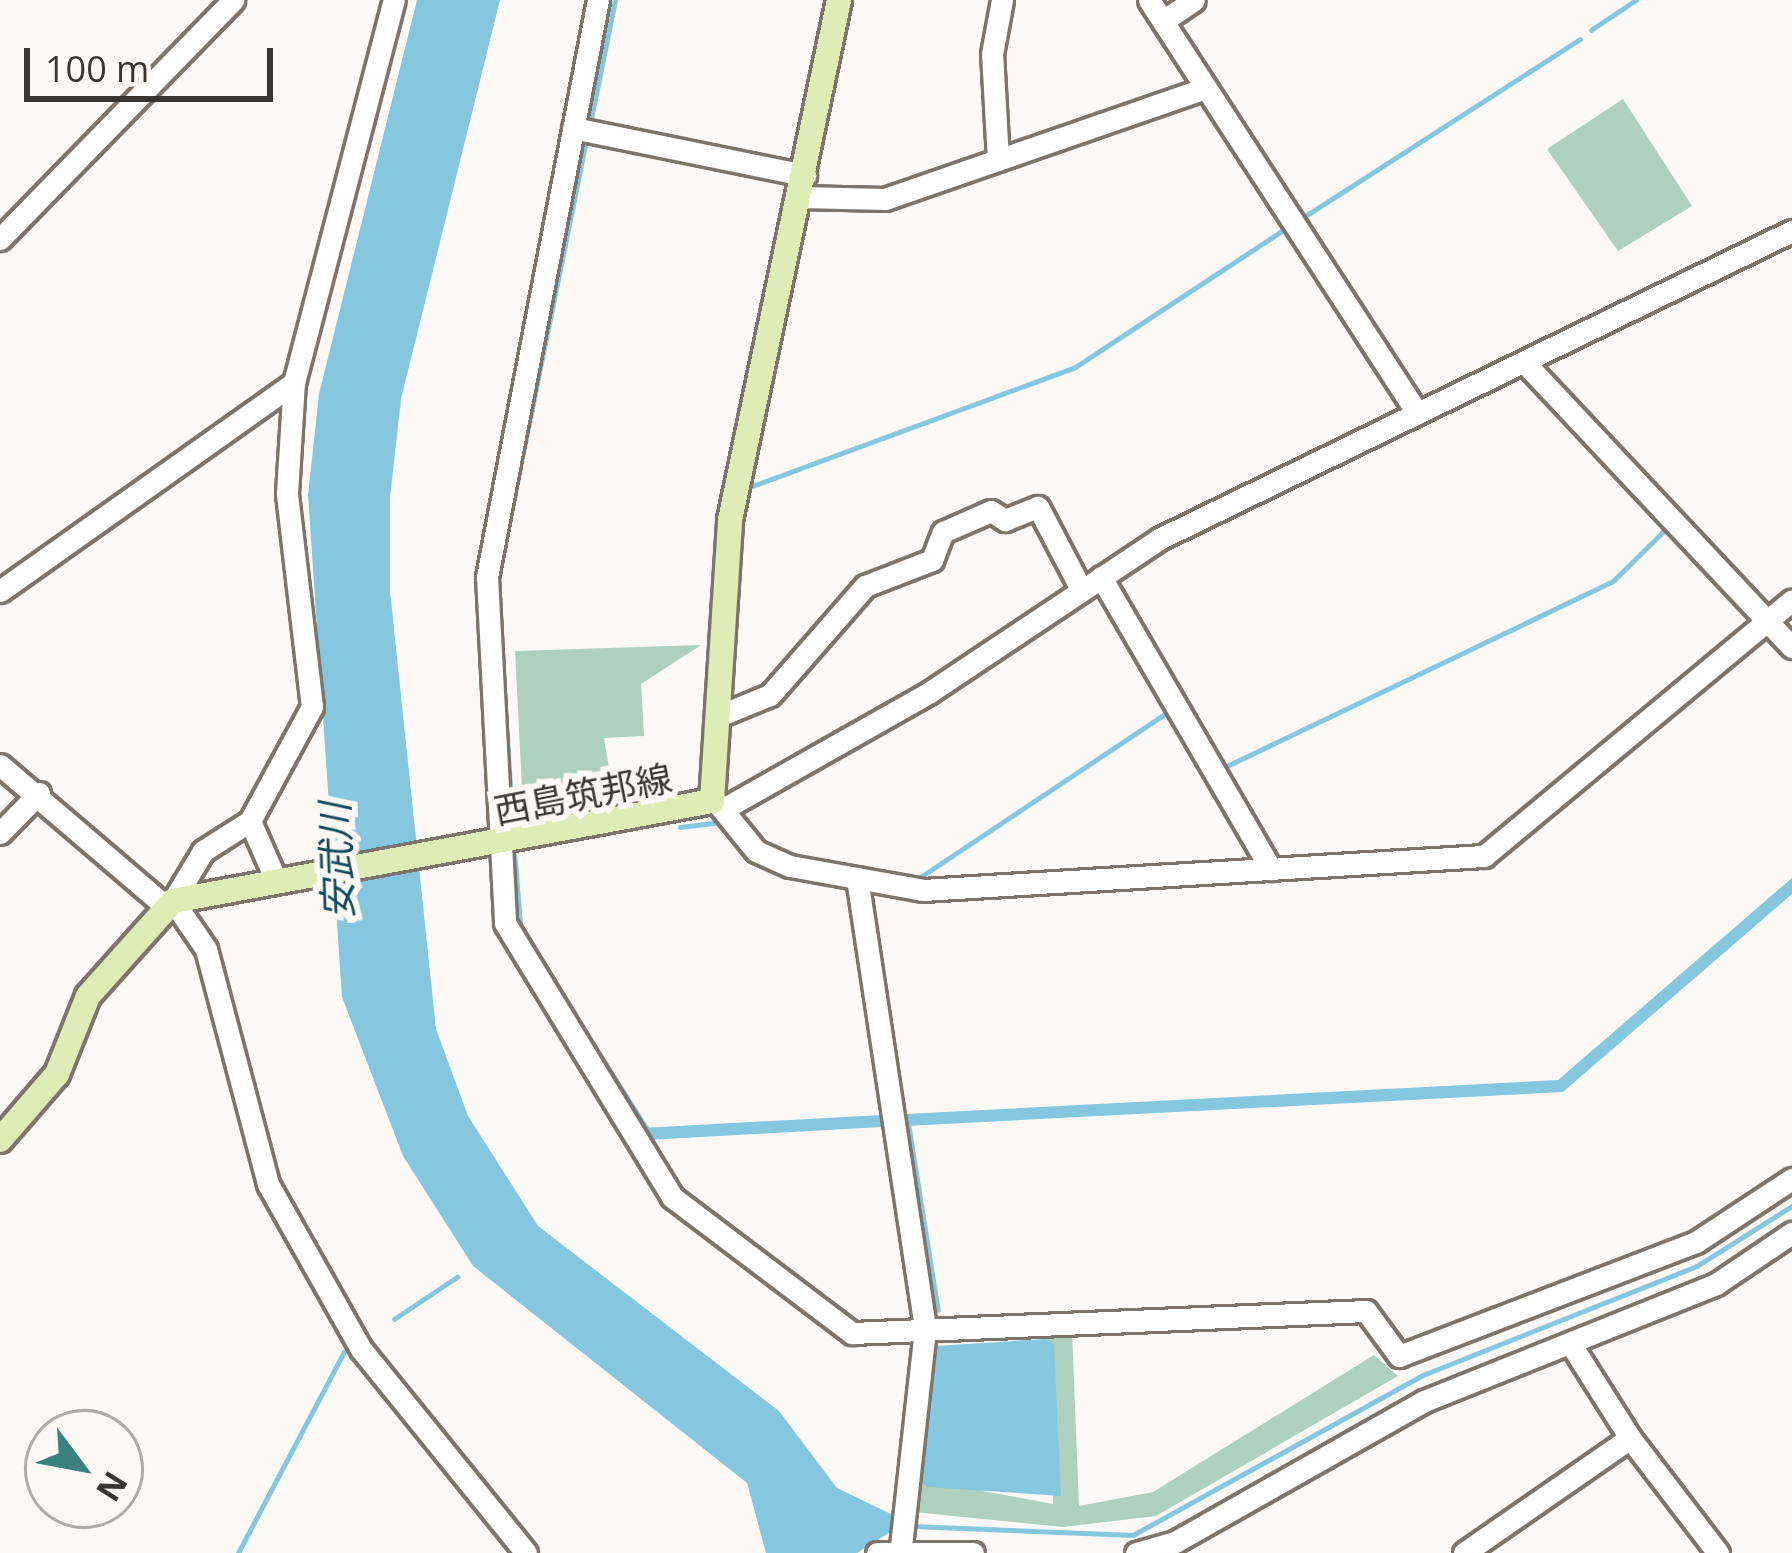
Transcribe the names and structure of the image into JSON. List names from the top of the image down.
{
  "streets": {
    "main road": ["西島筑邦線"]
  },
  "water": ["安武川"],
  "scale_bar": "100 m",
  "north": "bottom right"
}
